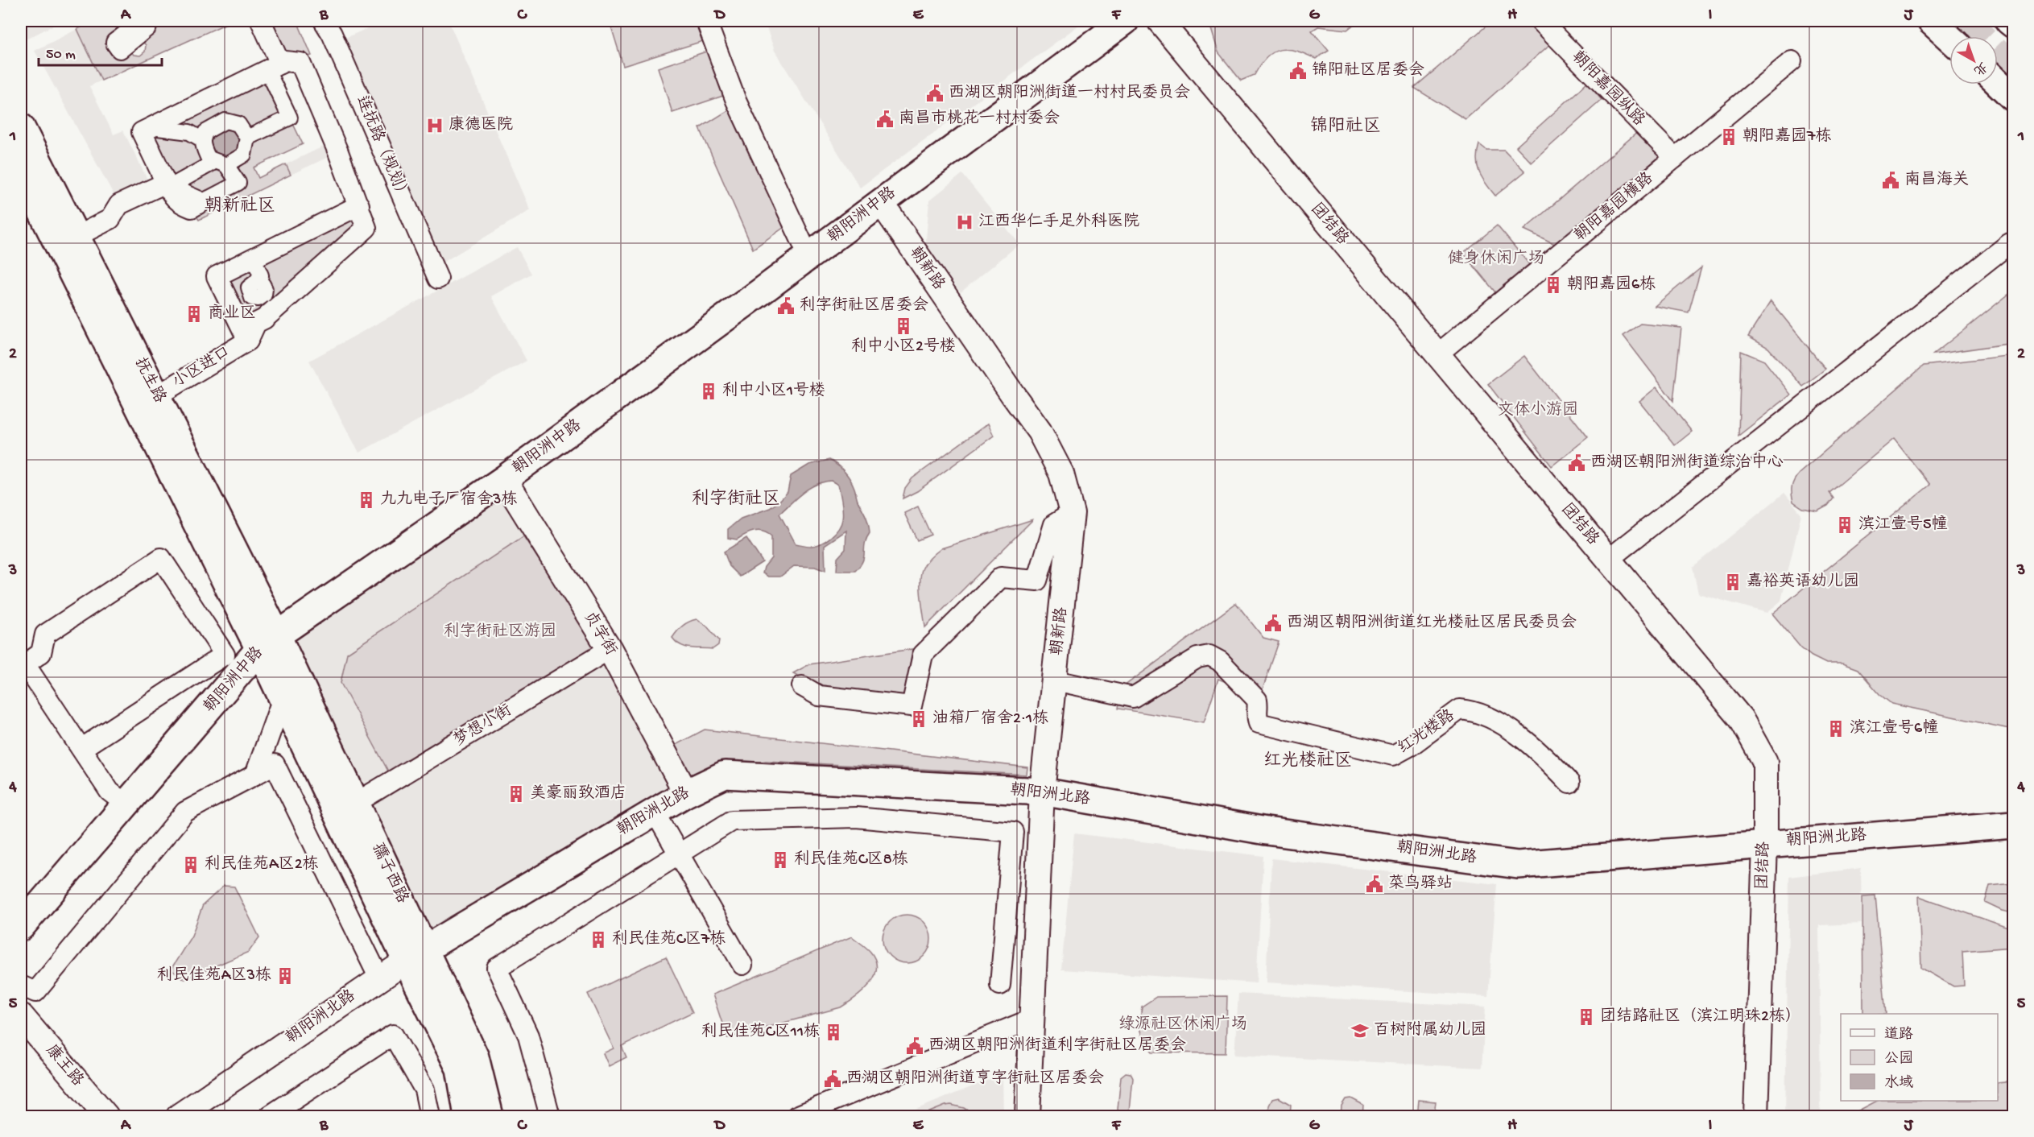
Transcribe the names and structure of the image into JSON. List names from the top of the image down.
{
  "streets": {
    "main road": [
      "朝阳洲中路",
      "抚生路",
      "朝阳洲北路",
      "孺子西路"
    ],
    "street": [
      "朝阳嘉园纵路",
      "连抚路（规划）",
      "朝阳嘉园横路",
      "团结路",
      "朝新路",
      "小区进口",
      "贞字街",
      "梦想小街",
      "红光楼路",
      "康王路"
    ]
  },
  "crossings": [
    ["朝阳嘉园纵路", "朝阳嘉园横路"],
    ["朝阳嘉园横路", "团结路"],
    ["朝阳洲中路", "朝新路"],
    ["朝阳洲中路", "抚生路"],
    ["朝阳洲中路", "贞字街"],
    ["朝阳洲中路", "孺子西路"],
    ["团结路", "朝阳洲北路"],
    ["朝新路", "红光楼路"],
    ["朝新路", "朝阳洲北路"],
    ["小区进口", "抚生路"],
    ["抚生路", "孺子西路"],
    ["贞字街", "梦想小街"],
    ["贞字街", "朝阳洲北路"],
    ["梦想小街", "孺子西路"],
    ["朝阳洲北路", "孺子西路"]
  ],
  "districts": [
    "锦阳社区",
    "朝新社区",
    "利字街社区",
    "红光楼社区"
  ],
  "parks": [
    "健身休闲广场",
    "文体小游园",
    "利字街社区游园",
    "绿源社区休闲广场"
  ],
  "places": {
    "public building": [
      "锦阳社区居委会",
      "西湖区朝阳洲街道一村村民委员会",
      "南昌市桃花一村村委会",
      "南昌海关",
      "利字街社区居委会",
      "西湖区朝阳洲街道综治中心",
      "西湖区朝阳洲街道红光楼社区居民委员会",
      "菜鸟驿站",
      "西湖区朝阳洲街道利字街社区居委会",
      "西湖区朝阳洲街道亨字街社区居委会"
    ],
    "hospital": ["康德医院", "江西华仁手足外科医院"],
    "building": [
      "朝阳嘉园7栋",
      "朝阳嘉园6栋",
      "商业区",
      "利中小区2号楼",
      "利中小区1号楼",
      "九九电子厂宿舍3栋",
      "滨江壹号5幢",
      "嘉裕英语幼儿园",
      "油箱厂宿舍2·1栋",
      "滨江壹号6幢",
      "美豪丽致酒店",
      "利民佳苑C区8栋",
      "利民佳苑A区2栋",
      "利民佳苑C区7栋",
      "利民佳苑A区3栋",
      "团结路社区（滨江明珠2栋）",
      "利民佳苑C区11栋"
    ],
    "school or university": ["百树附属幼儿园"]
  },
  "legend": ["道路", "公园", "水域"],
  "scale_bar": "50 m",
  "north": "bottom right",
  "grid": {
    "columns": [
      "A",
      "B",
      "C",
      "D",
      "E",
      "F",
      "G",
      "H",
      "I",
      "J"
    ],
    "rows": [
      "1",
      "2",
      "3",
      "4",
      "5"
    ]
  }
}
